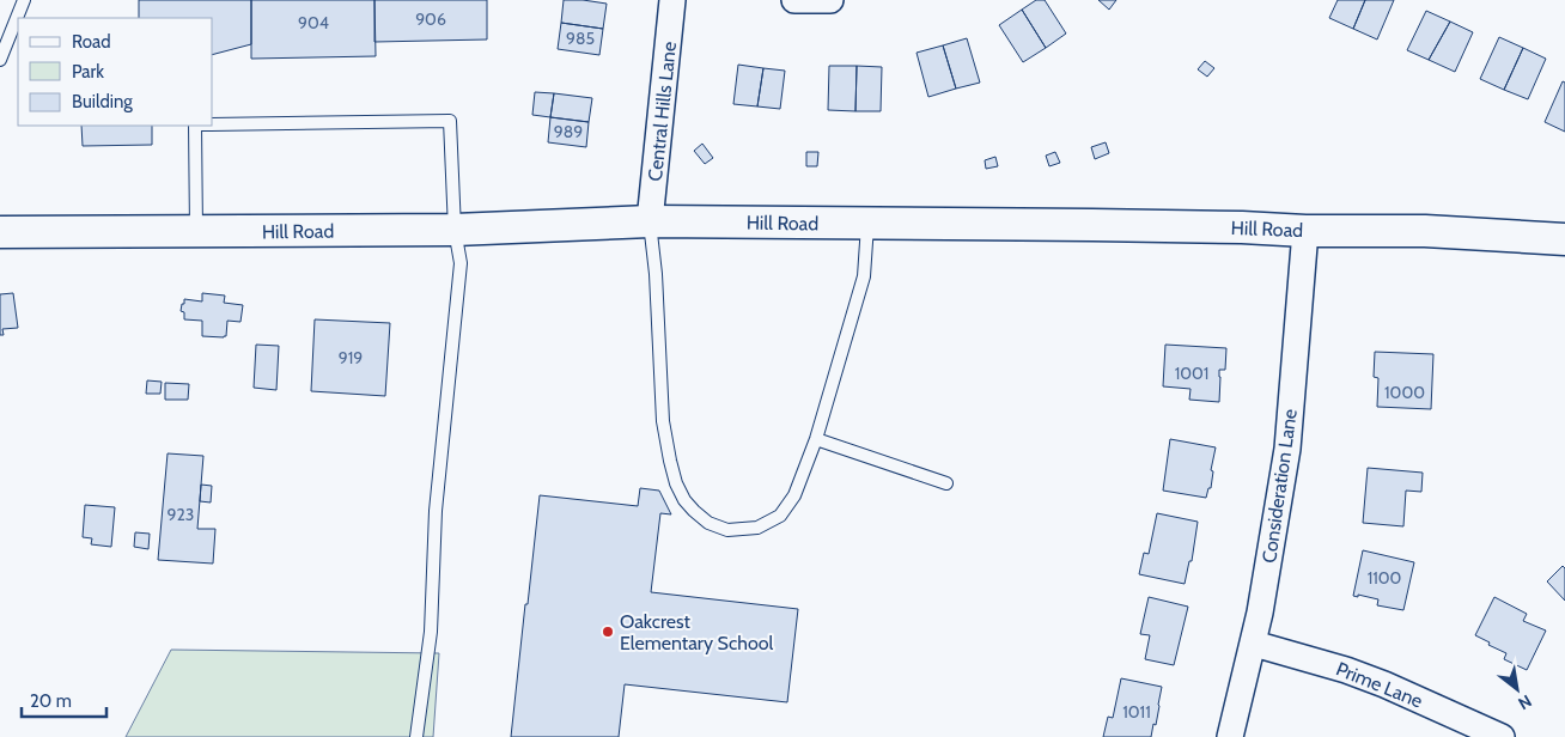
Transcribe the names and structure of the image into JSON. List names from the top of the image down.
{
  "streets": {
    "street": [
      "Central Hills Lane",
      "Hill Road",
      "Consideration Lane",
      "Prime Lane"
    ]
  },
  "crossings": [
    ["Central Hills Lane", "Hill Road"],
    ["Hill Road", "Consideration Lane"],
    ["Consideration Lane", "Prime Lane"]
  ],
  "places": ["Oakcrest Elementary School"],
  "house_numbers": [
    "906",
    "904",
    "985",
    "989",
    "919",
    "1001",
    "1000",
    "923",
    "1100",
    "1011"
  ],
  "legend": ["Road", "Park", "Building"],
  "scale_bar": "20 m",
  "north": "bottom right"
}
